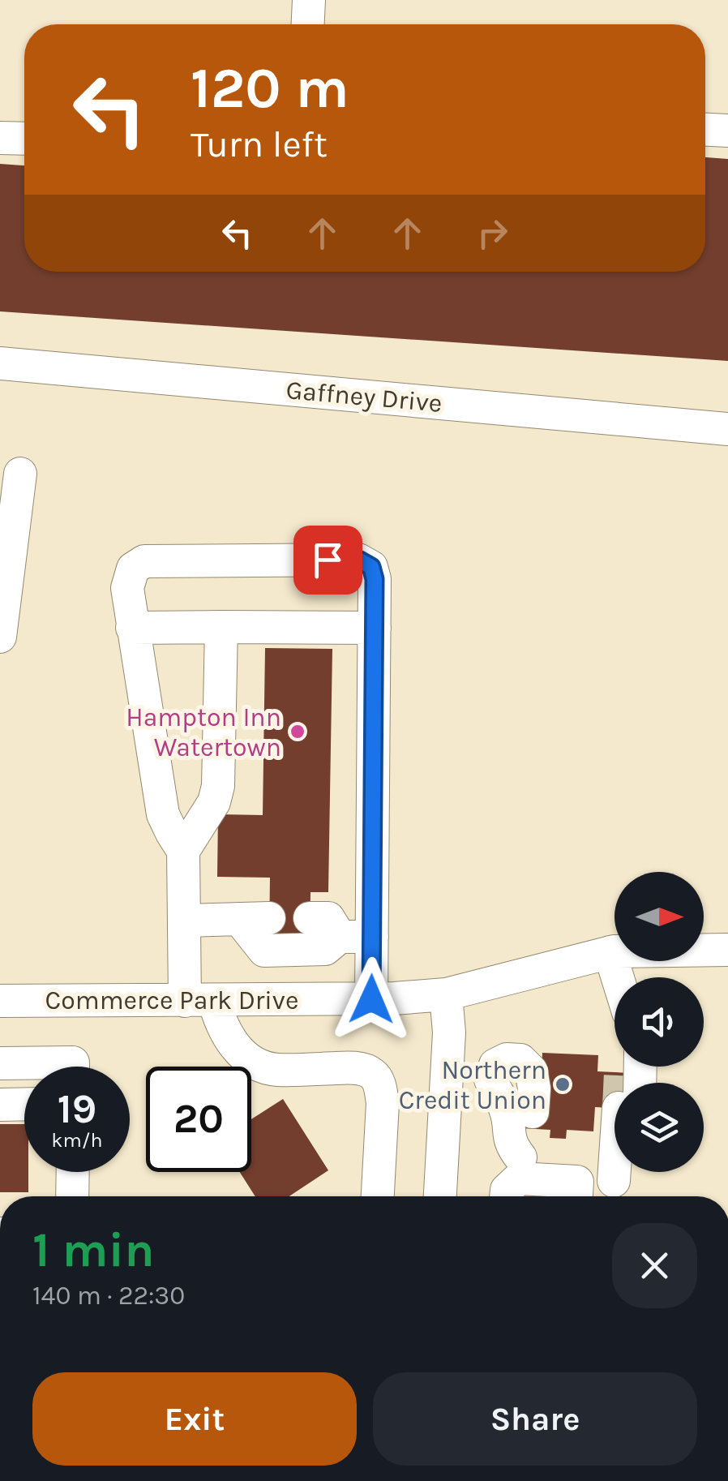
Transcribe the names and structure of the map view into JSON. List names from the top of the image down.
{
  "streets": {
    "street": ["Gaffney Drive", "Commerce Park Drive"]
  },
  "places": ["Hampton Inn Watertown", "Northern Credit Union"],
  "north": "right",
  "page": {
    "turn": ["120 m", "Turn left"],
    "speed": "19 km/h",
    "limit": "20",
    "heading": ["1 min", "140 m · 22:30"],
    "buttons": ["Exit", "Share"]
  }
}
